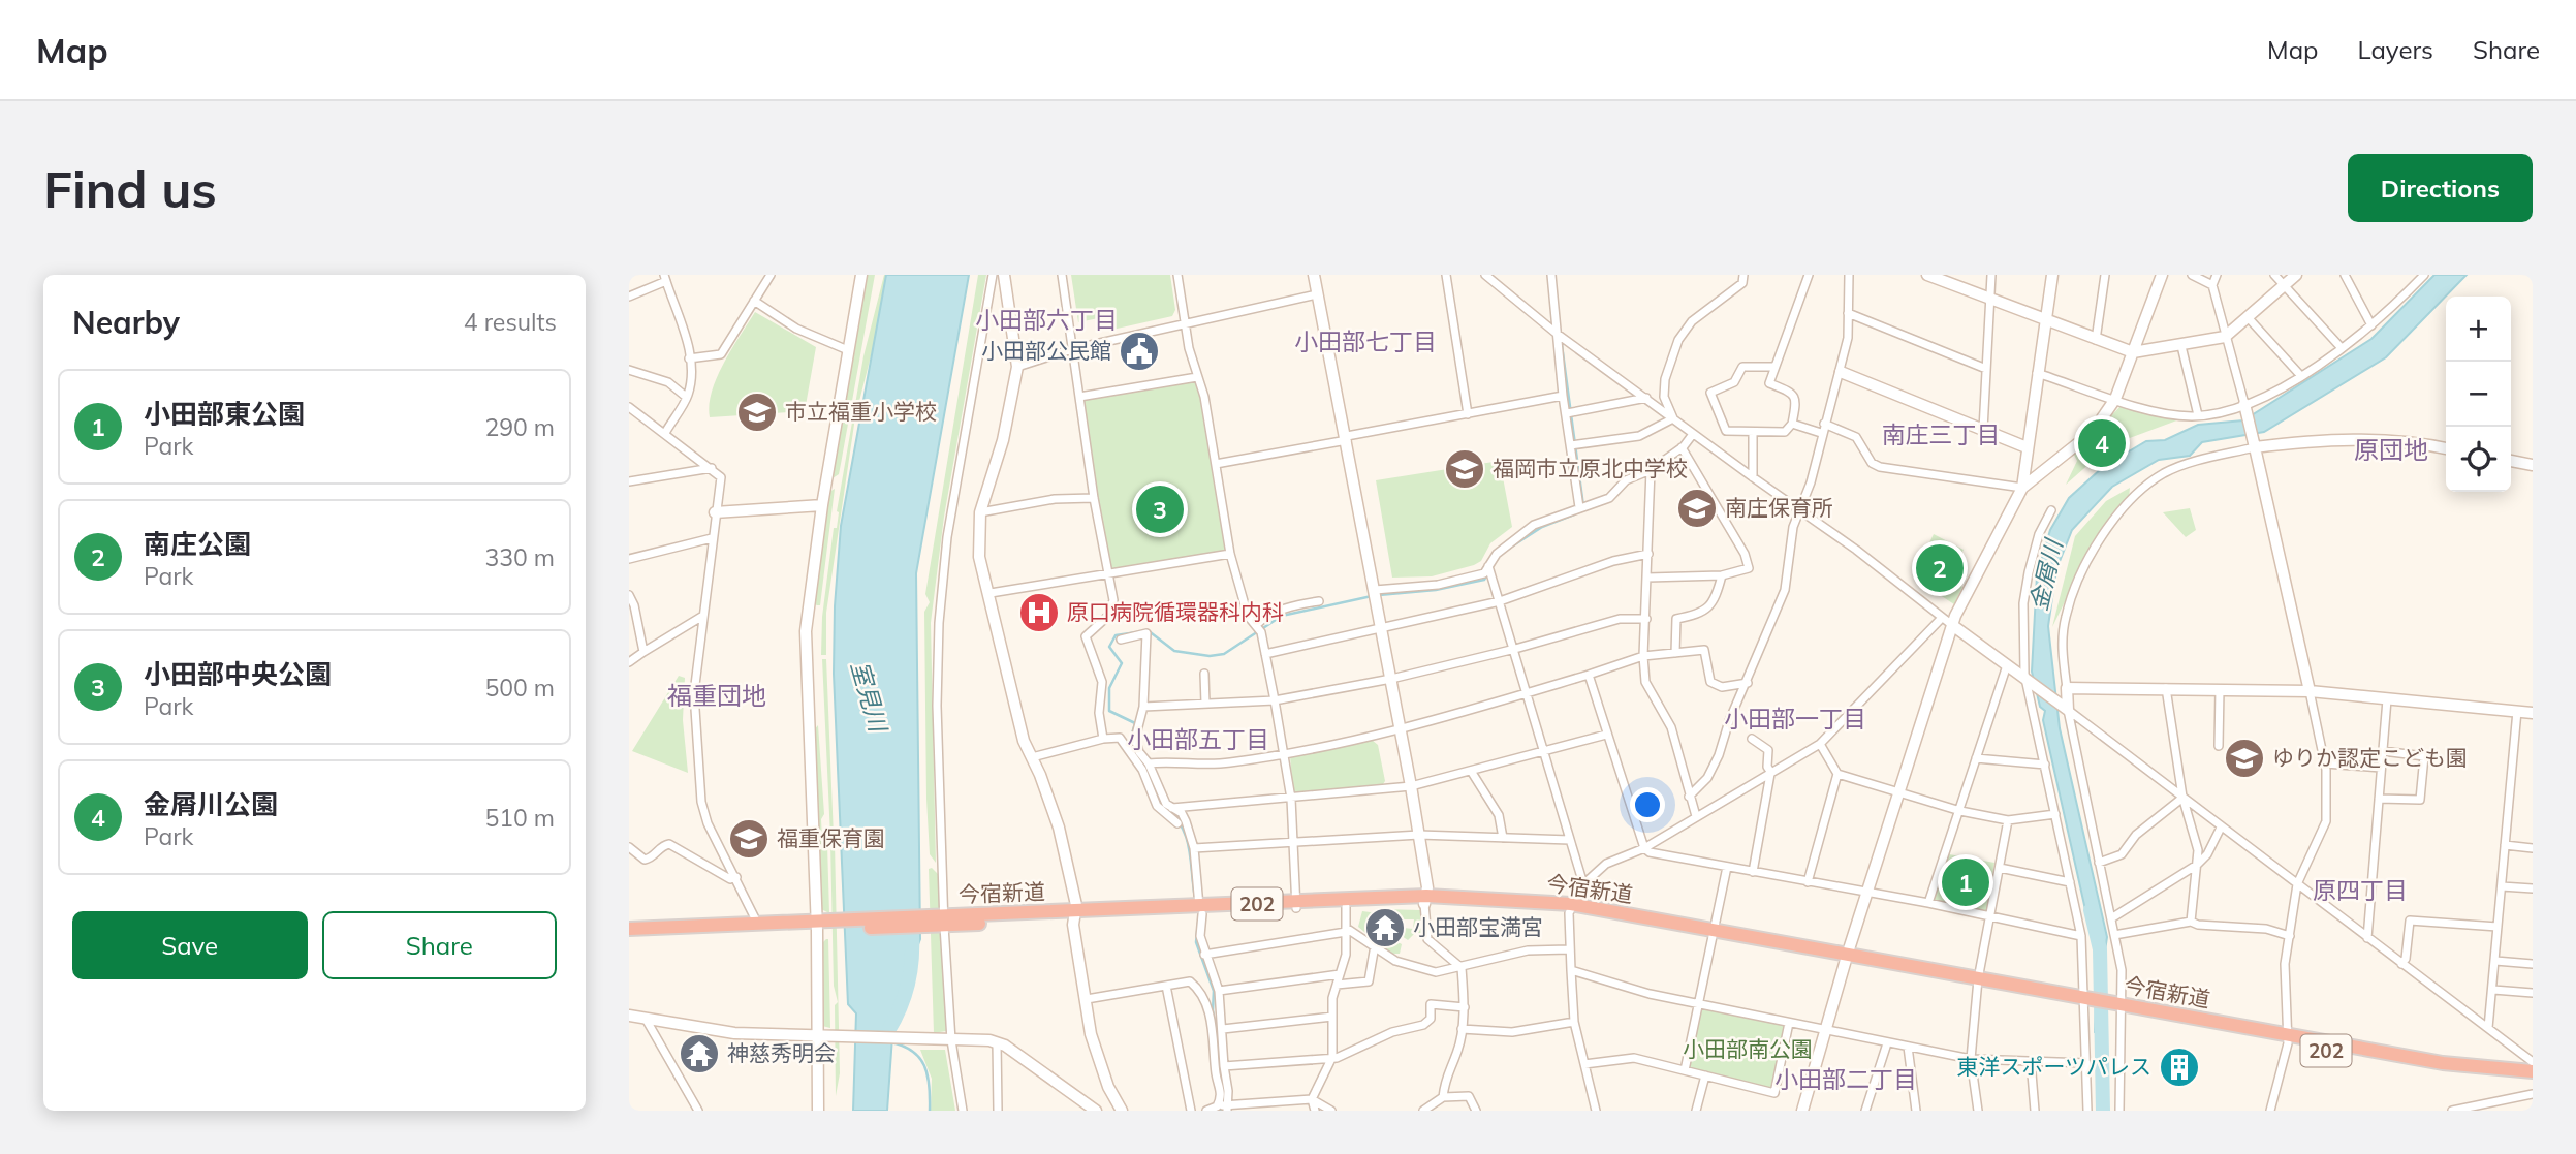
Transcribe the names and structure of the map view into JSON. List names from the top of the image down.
{
  "streets": {
    "highway": ["今宿新道", "202"]
  },
  "districts": [
    "小田部六丁目",
    "小田部七丁目",
    "南庄三丁目",
    "原団地",
    "福重団地",
    "小田部一丁目",
    "小田部五丁目",
    "原四丁目",
    "小田部二丁目"
  ],
  "water": ["金屑川", "室見川"],
  "parks": ["小田部南公園"],
  "places": {
    "public building": ["小田部公民館"],
    "school or university": [
      "市立福重小学校",
      "福岡市立原北中学校",
      "南庄保育所",
      "ゆりか認定こども園",
      "福重保育園"
    ],
    "hospital": ["原口病院循環器科内科"],
    "temple": ["小田部宝満宮", "神慈秀明会"],
    "building": ["東洋スポーツパレス"]
  },
  "page": {
    "header": "Map",
    "nav": ["Map", "Layers", "Share"],
    "buttons": [
      "Directions",
      ["Save", "Share"]
    ],
    "title": "Find us",
    "heading": ["Nearby", "4 results"],
    "map_buttons": ["+", "−"],
    "list": [
      {
        "mark": "1",
        "name": "小田部東公園",
        "note": "Park",
        "value": "290 m"
      },
      {
        "mark": "2",
        "name": "南庄公園",
        "note": "Park",
        "value": "330 m"
      },
      {
        "mark": "3",
        "name": "小田部中央公園",
        "note": "Park",
        "value": "500 m"
      },
      {
        "mark": "4",
        "name": "金屑川公園",
        "note": "Park",
        "value": "510 m"
      }
    ],
    "pins": [
      "4",
      "3",
      "2",
      "1"
    ]
  }
}
